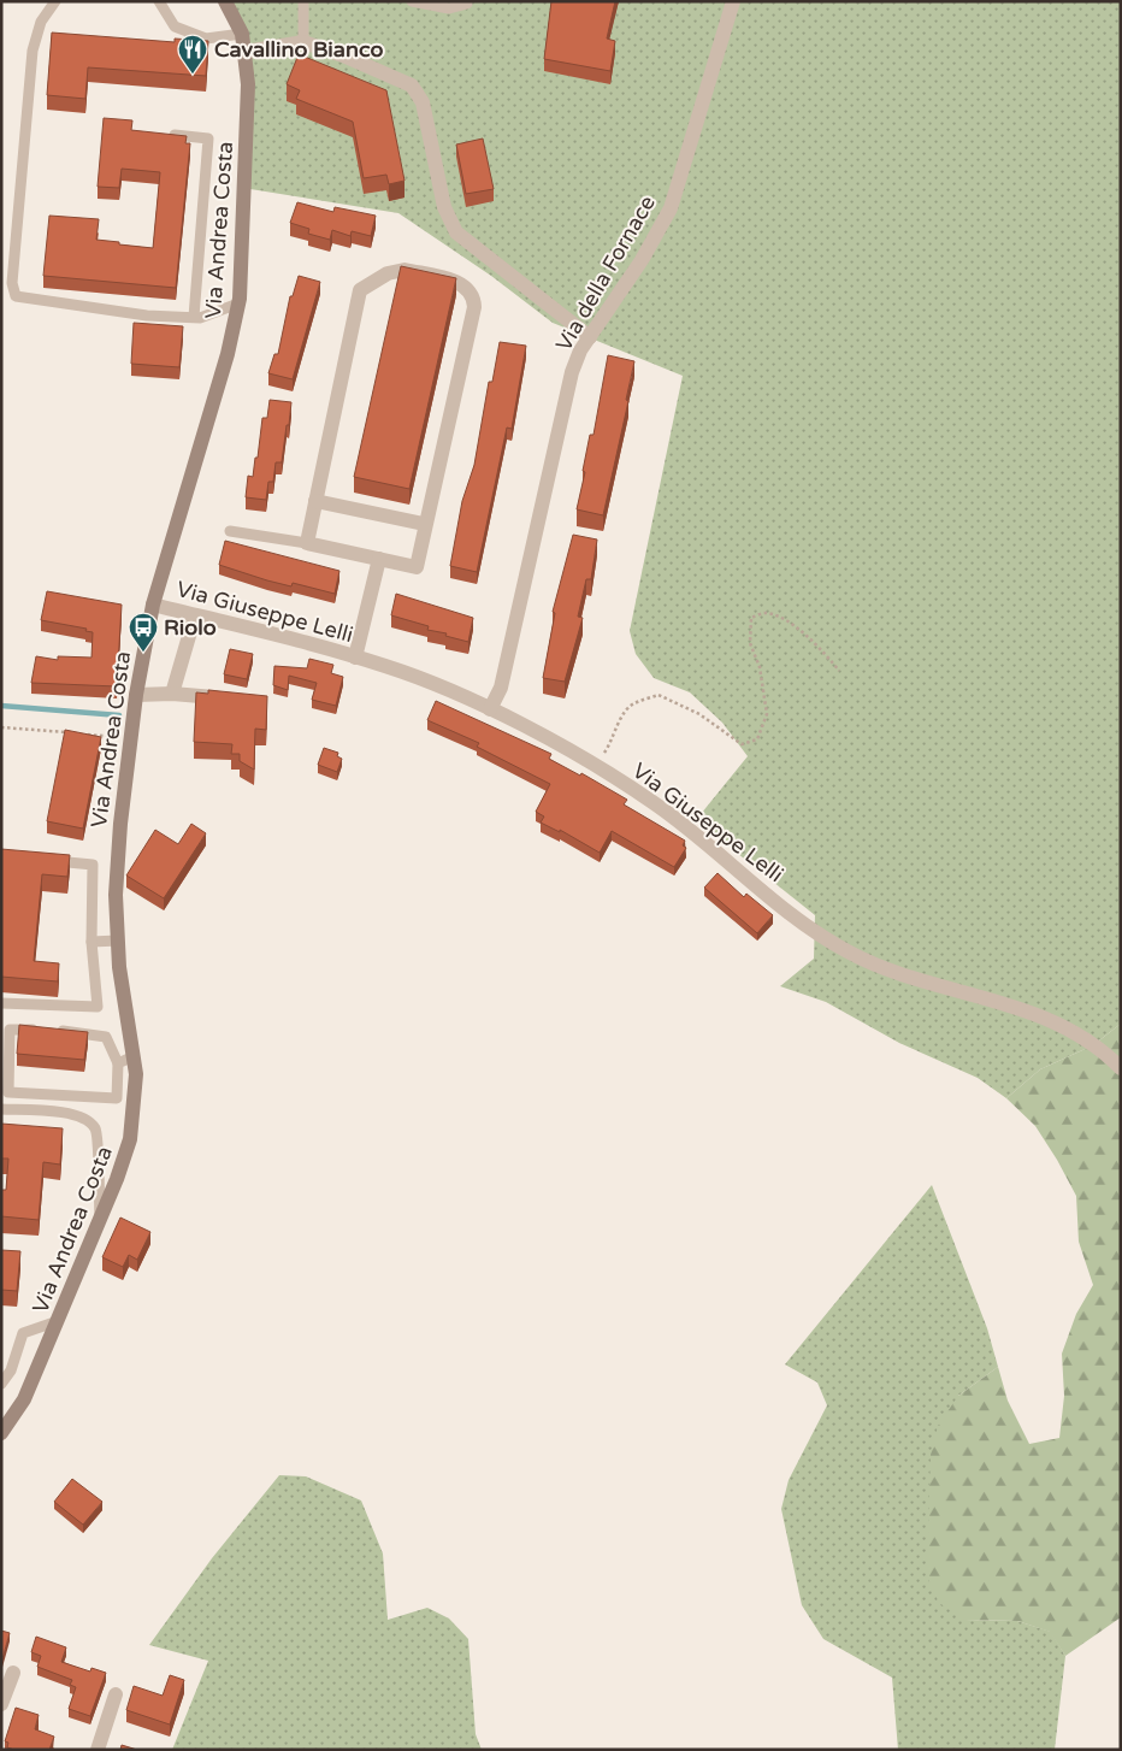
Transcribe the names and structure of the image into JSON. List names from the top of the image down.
{
  "streets": {
    "main road": ["Via Andrea Costa"],
    "street": ["Via della Fornace", "Via Giuseppe Lelli"]
  },
  "crossings": [
    ["Via Andrea Costa", "Via Giuseppe Lelli"],
    ["Via della Fornace", "Via Giuseppe Lelli"]
  ],
  "places": {
    "restaurant": ["Cavallino Bianco"],
    "bus stop": ["Riolo"]
  }
}
